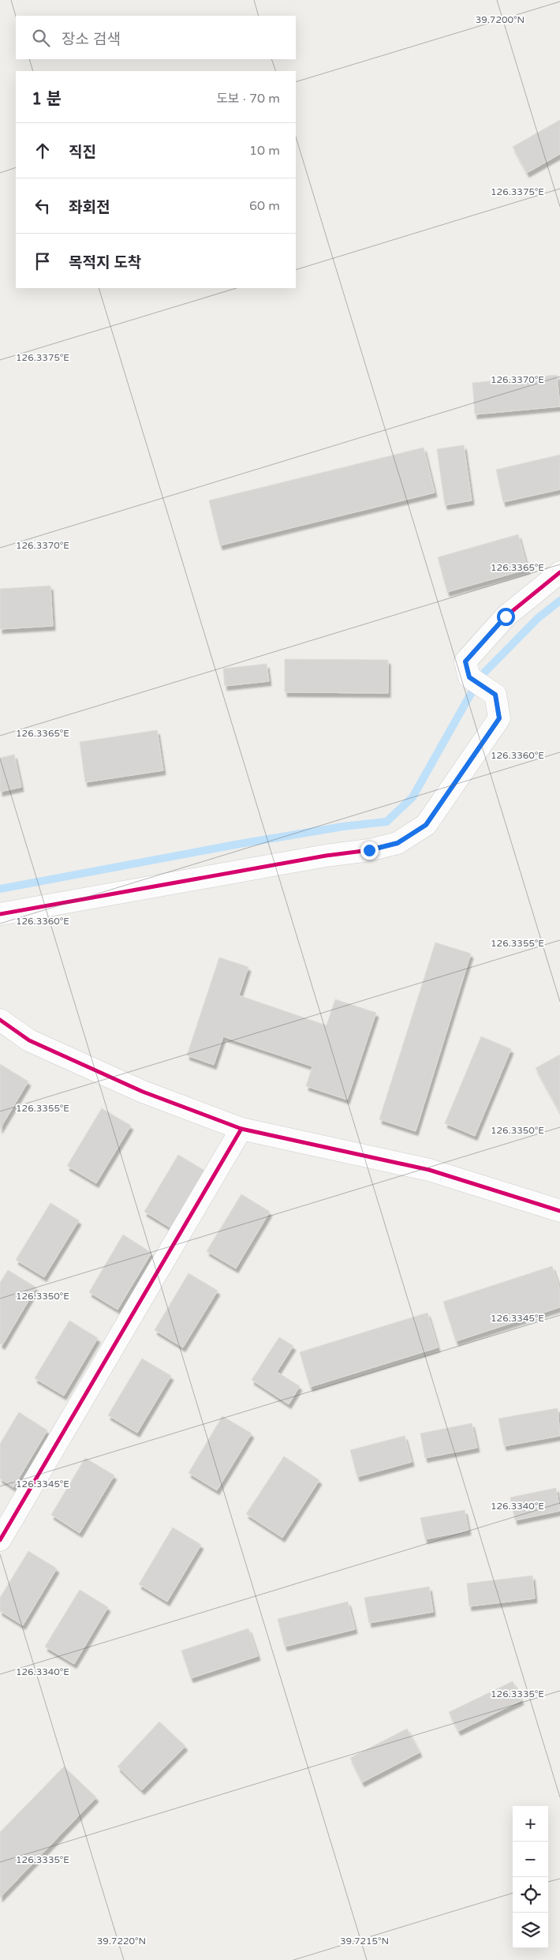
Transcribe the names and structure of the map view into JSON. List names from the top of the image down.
{
  "page": {
    "search": "장소 검색",
    "heading": ["1 분", "도보 · 70 m"],
    "list": [
      ["직진", "10 m"],
      ["좌회전", "60 m"],
      "목적지 도착"
    ],
    "map_buttons": ["+", "−"]
  },
  "coordinates": [
    "39.7200°N",
    "126.3375°E",
    "126.3370°E",
    "126.3365°E",
    "126.3360°E",
    "126.3355°E",
    "126.3350°E",
    "126.3345°E",
    "126.3340°E",
    "126.3335°E",
    "39.7220°N",
    "39.7215°N"
  ]
}
